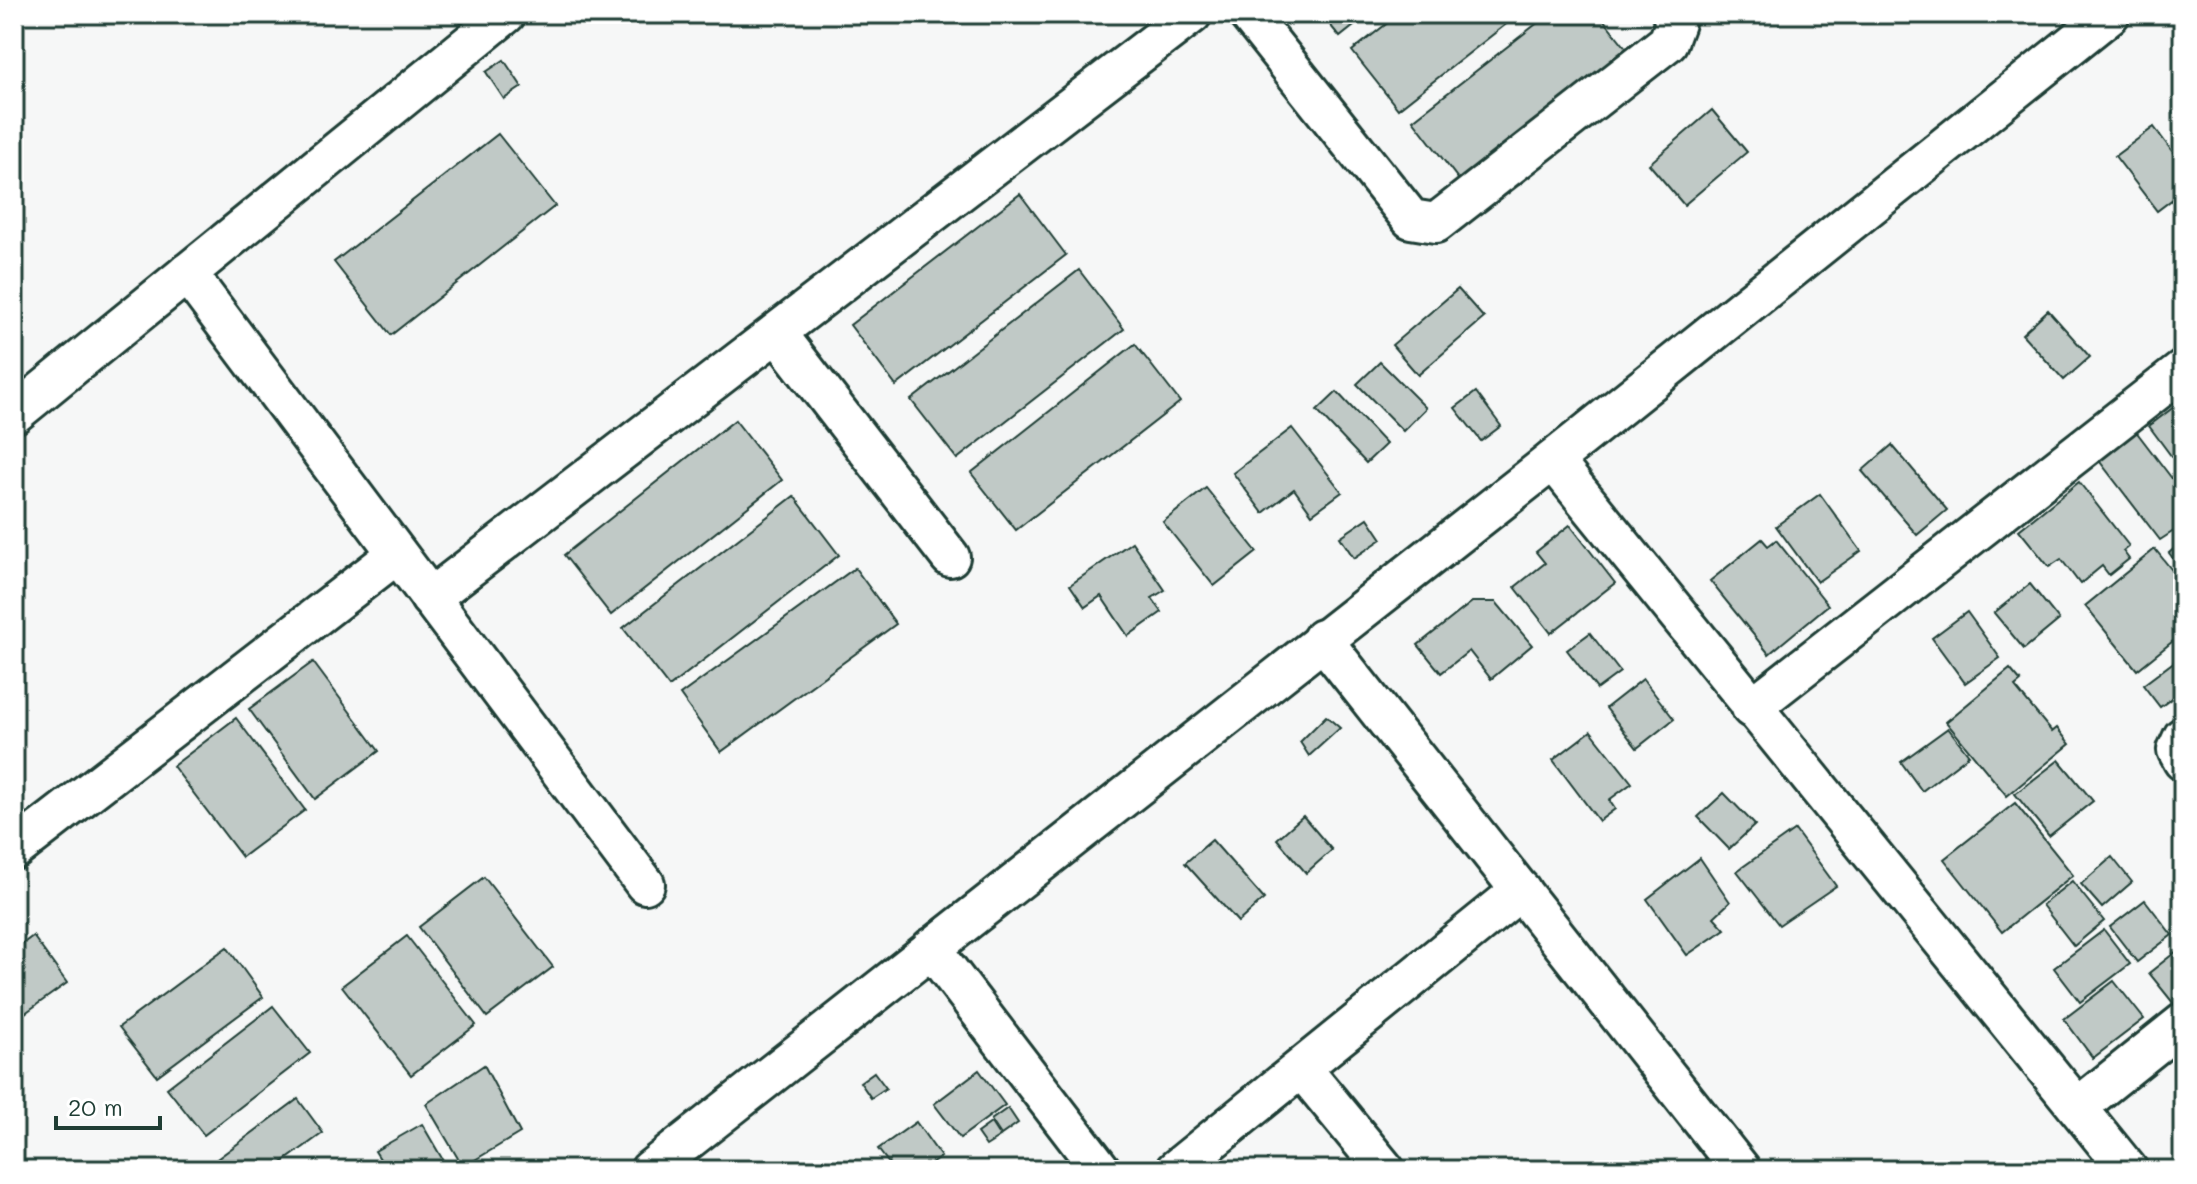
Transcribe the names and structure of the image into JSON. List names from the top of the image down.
{
  "scale_bar": "20 m"
}
